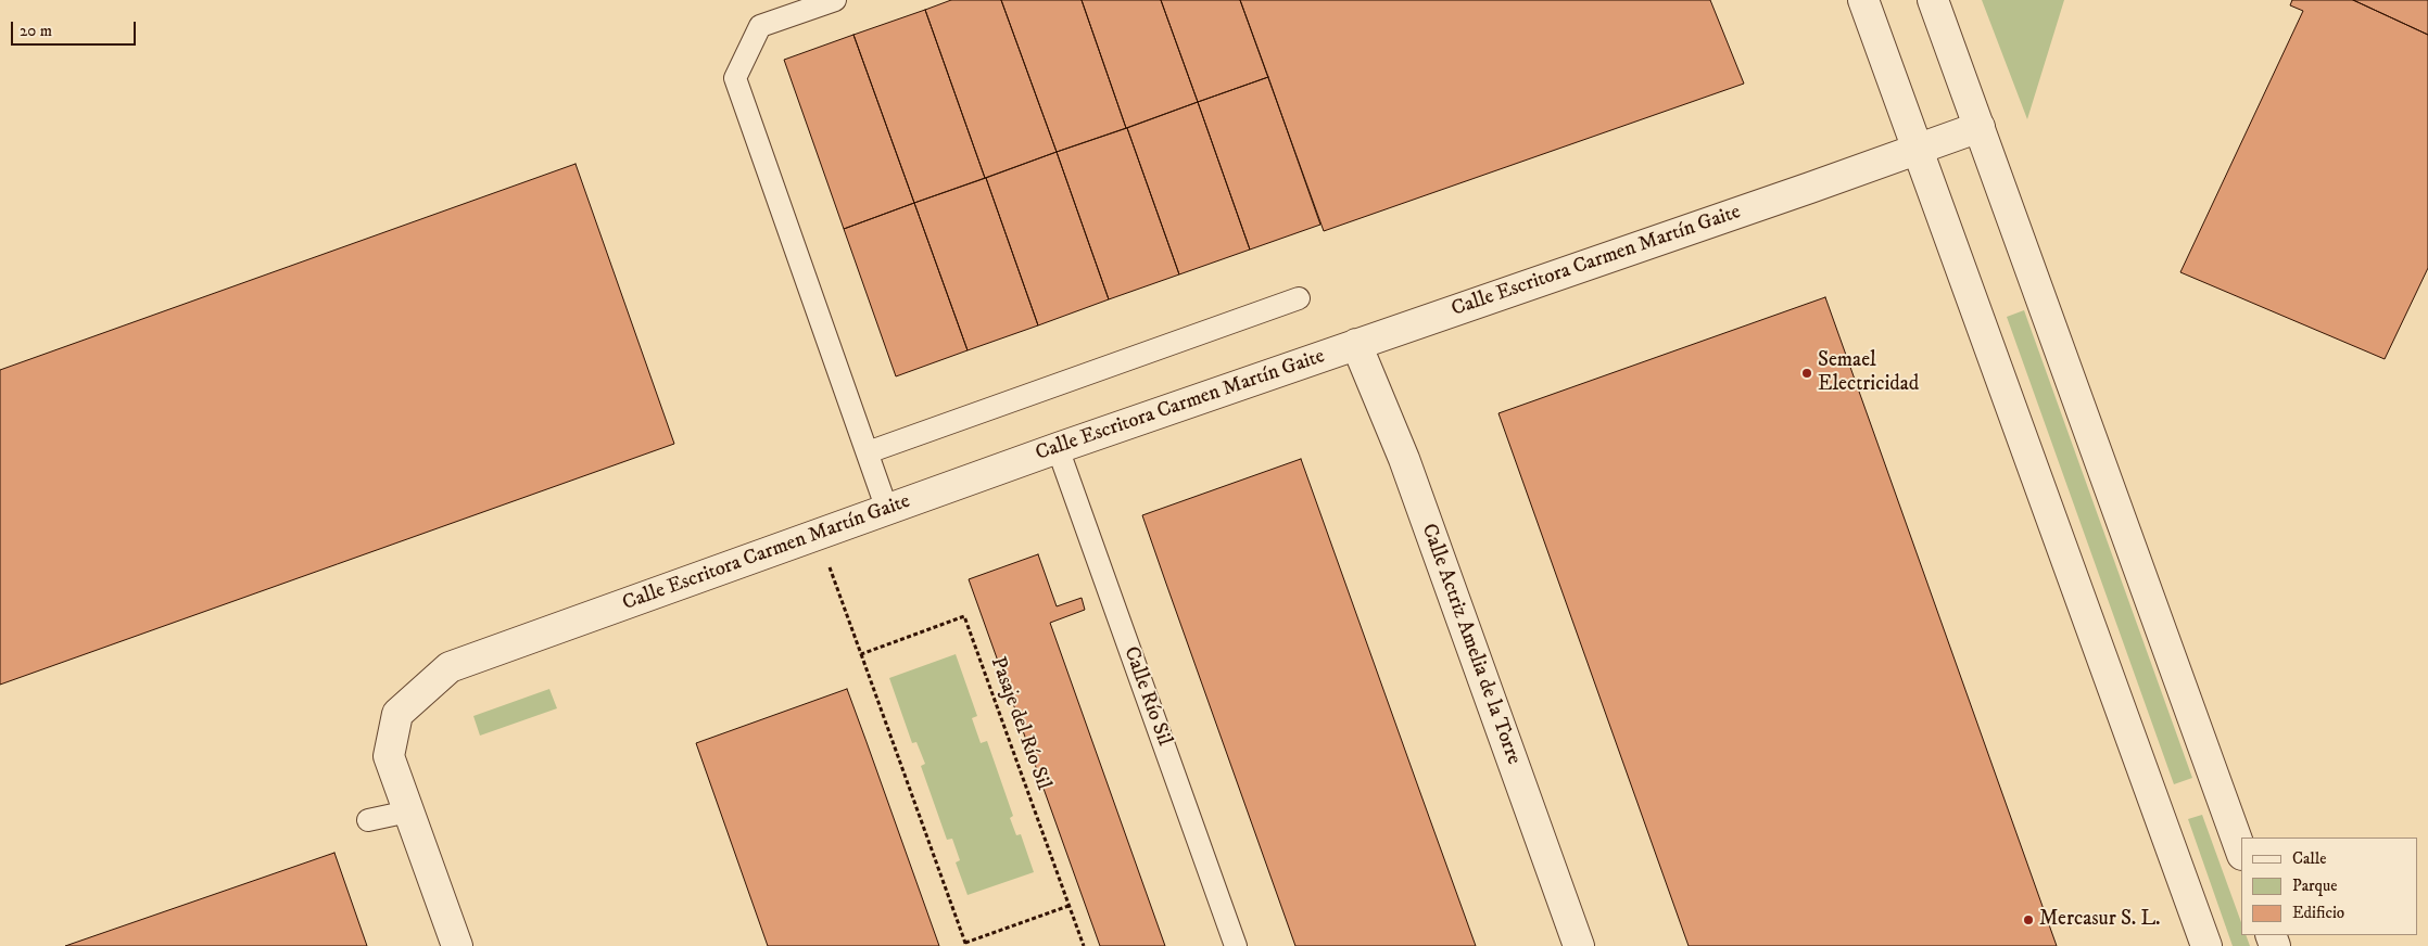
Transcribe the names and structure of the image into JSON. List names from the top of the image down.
{
  "streets": {
    "street": ["Calle Escritora Carmen Martín Gaite", "Calle Actriz Amelia de la Torre"],
    "lane": ["Calle Río Sil"],
    "path": ["Pasaje del Río Sil"]
  },
  "crossings": [
    ["Calle Escritora Carmen Martín Gaite", "Calle Actriz Amelia de la Torre"],
    ["Calle Escritora Carmen Martín Gaite", "Calle Río Sil"]
  ],
  "places": ["Semael Electricidad", "Mercasur S. L."],
  "legend": ["Calle", "Parque", "Edificio"],
  "scale_bar": "20 m"
}
